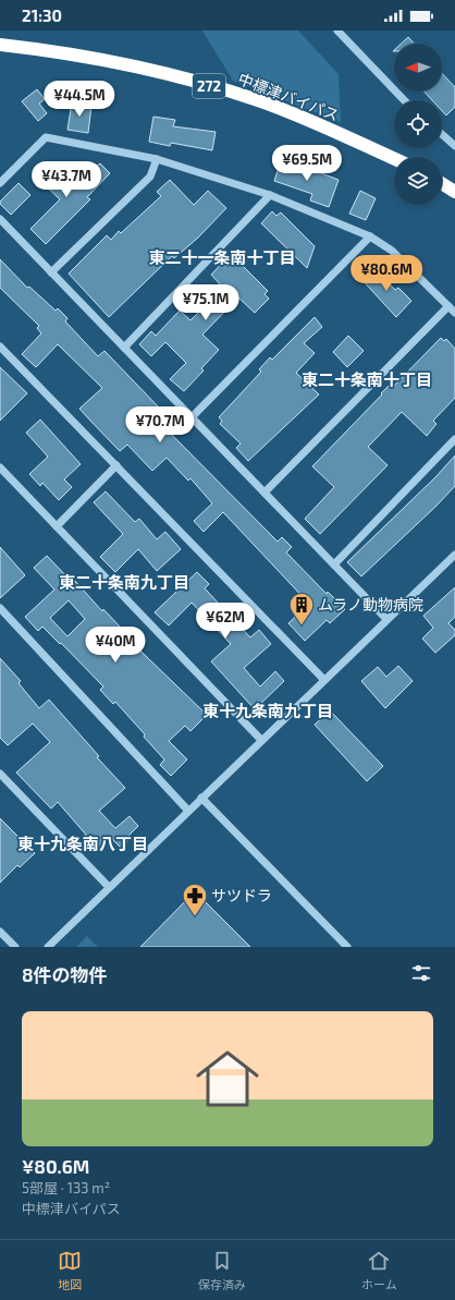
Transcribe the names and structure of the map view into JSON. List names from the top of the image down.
{
  "streets": {
    "highway": ["272", "中標津バイパス"]
  },
  "districts": [
    "東二十一条南十丁目",
    "東二十条南十丁目",
    "東二十条南九丁目",
    "東十九条南九丁目",
    "東十九条南八丁目"
  ],
  "places": {
    "building": ["ムラノ動物病院"],
    "pharmacy": ["サツドラ"]
  },
  "north": "left",
  "page": {
    "status": "21:30",
    "price": [
      "¥44.5M",
      "¥69.5M",
      "¥43.7M",
      "¥80.6M",
      "¥75.1M",
      "¥70.7M",
      "¥62M",
      "¥40M"
    ],
    "heading": "8件の物件",
    "list": [
      {
        "name": "¥80.6M",
        "note": "5部屋 · 133 m² · 中標津バイパス"
      }
    ],
    "tabs": ["地図", "保存済み", "ホーム"]
  }
}
